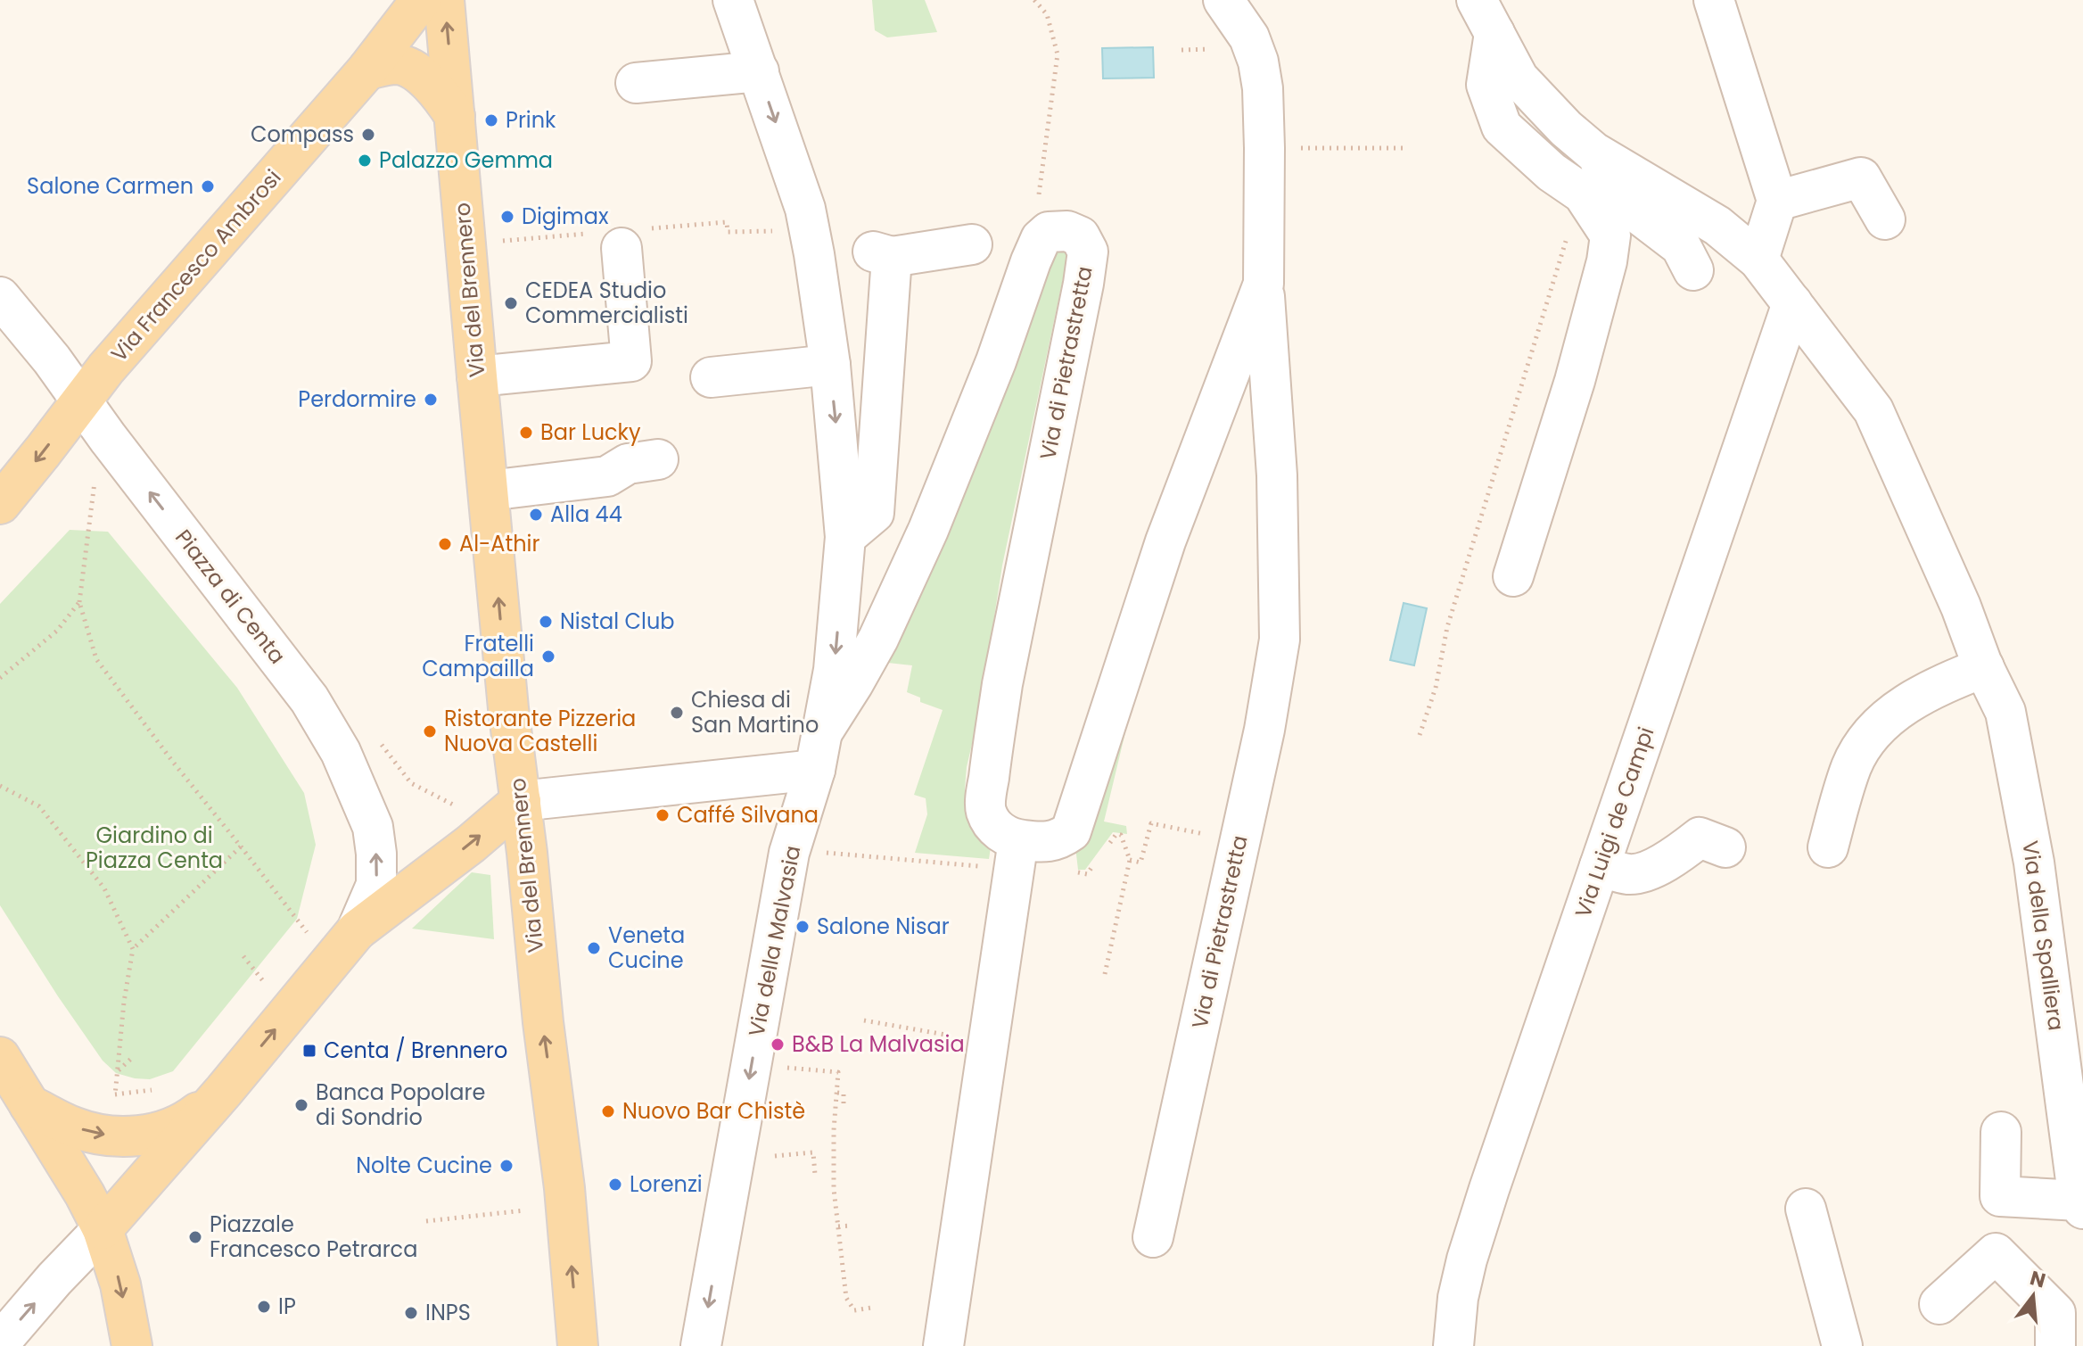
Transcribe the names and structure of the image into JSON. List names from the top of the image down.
{
  "streets": {
    "main road": ["Via Francesco Ambrosi", "Via del Brennero", "Piazza di Centa"],
    "street": [
      "Via di Pietrastretta",
      "Via Luigi de Campi",
      "Via della Spalliera",
      "Via della Malvasia"
    ]
  },
  "crossings": [
    ["Via Francesco Ambrosi", "Piazza di Centa"],
    ["Via del Brennero", "Piazza di Centa"],
    ["Via Luigi de Campi", "Via della Spalliera"]
  ],
  "one_way": ["Via del Brennero"],
  "parks": ["Giardino di Piazza Centa"],
  "places": {
    "other": [
      "Prink",
      "Compass",
      "Palazzo Gemma",
      "Salone Carmen",
      "Digimax",
      "CEDEA Studio Commercialisti",
      "Perdormire",
      "Bar Lucky",
      "Alla 44",
      "Al-Athir",
      "Nistal Club",
      "Fratelli Campailla",
      "Chiesa di San Martino",
      "Ristorante Pizzeria Nuova Castelli",
      "Caffé Silvana",
      "Salone Nisar",
      "Veneta Cucine",
      "B&B La Malvasia",
      "Banca Popolare di Sondrio",
      "Nuovo Bar Chistè",
      "Nolte Cucine",
      "Lorenzi",
      "Piazzale Francesco Petrarca",
      "IP",
      "INPS"
    ],
    "transit": ["Centa / Brennero"]
  },
  "north": "top"
}
